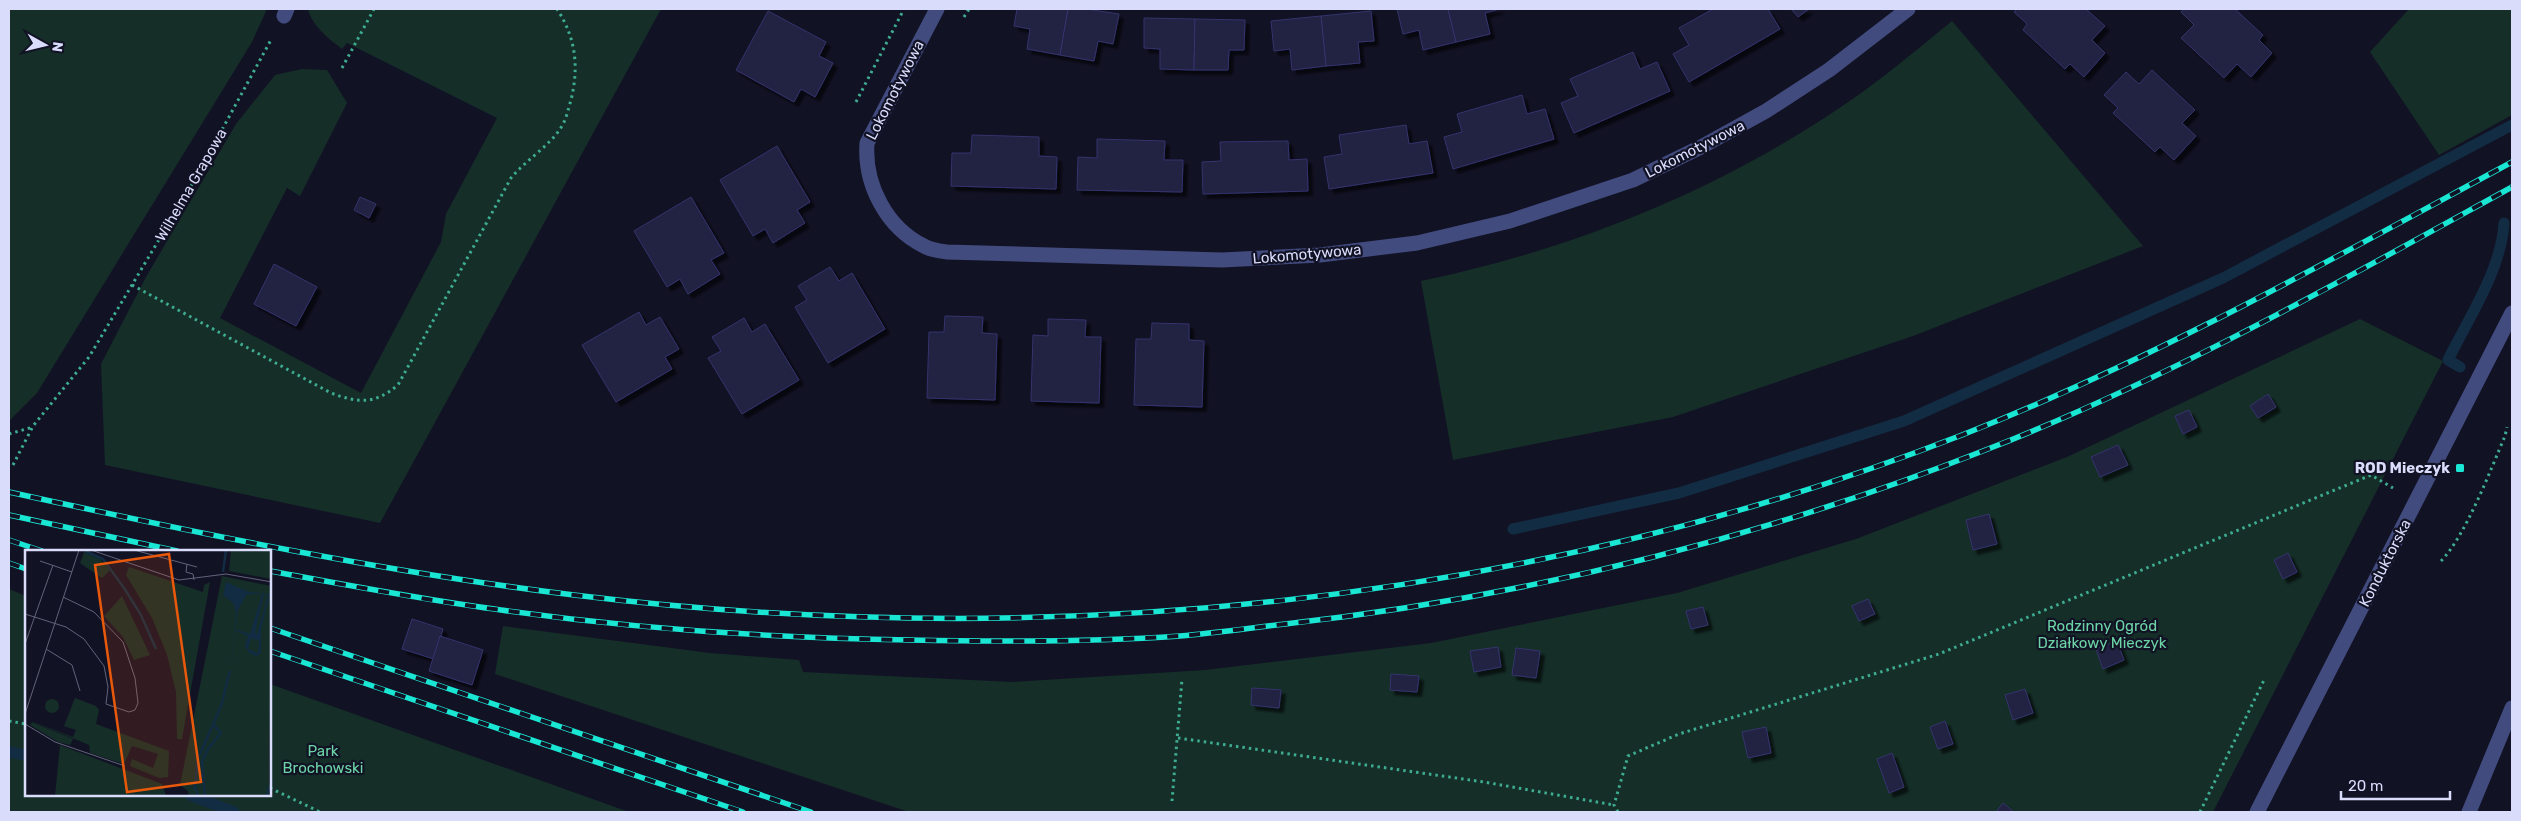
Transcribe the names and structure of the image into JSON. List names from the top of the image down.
{
  "streets": {
    "street": ["Lokomotywowa", "Konduktorska"],
    "path": ["Wilhelma Grapowa"]
  },
  "parks": ["Rodzinny Ogród Działkowy Mieczyk", "Park Brochowski"],
  "places": {
    "transit": ["ROD Mieczyk"]
  },
  "scale_bar": "20 m",
  "north": "right"
}
